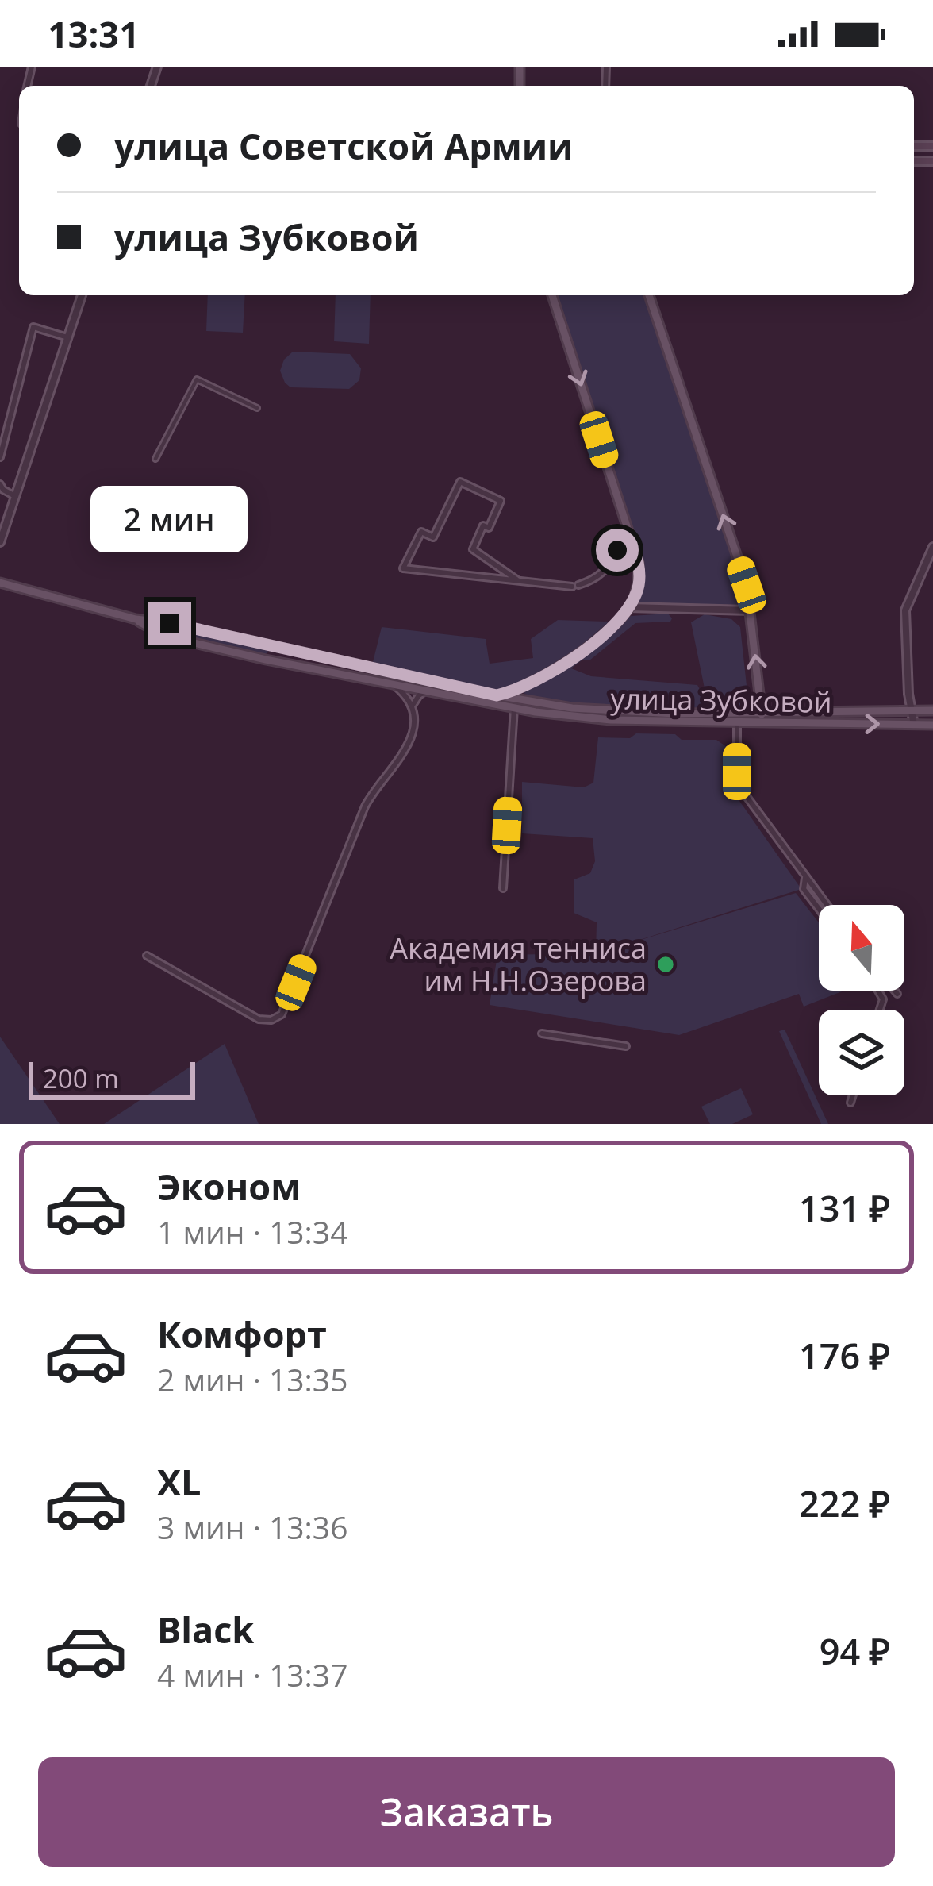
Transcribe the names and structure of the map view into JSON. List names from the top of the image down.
{
  "streets": {
    "main road": ["улица Зубковой"]
  },
  "places": ["Академия тенниса им Н.Н.Озерова"],
  "scale_bar": "200 m",
  "north": "top",
  "page": {
    "status": "13:31",
    "banner": ["улица Советской Армии", "улица Зубковой"],
    "bubble": "2 мин",
    "scale": "200 m",
    "list": [
      {
        "name": "Эконом",
        "note": "1 мин · 13:34",
        "value": "131 ₽"
      },
      {
        "name": "Комфорт",
        "note": "2 мин · 13:35",
        "value": "176 ₽"
      },
      {
        "name": "XL",
        "note": "3 мин · 13:36",
        "value": "222 ₽"
      },
      {
        "name": "Black",
        "note": "4 мин · 13:37",
        "value": "94 ₽"
      }
    ],
    "buttons": "Заказать"
  }
}
